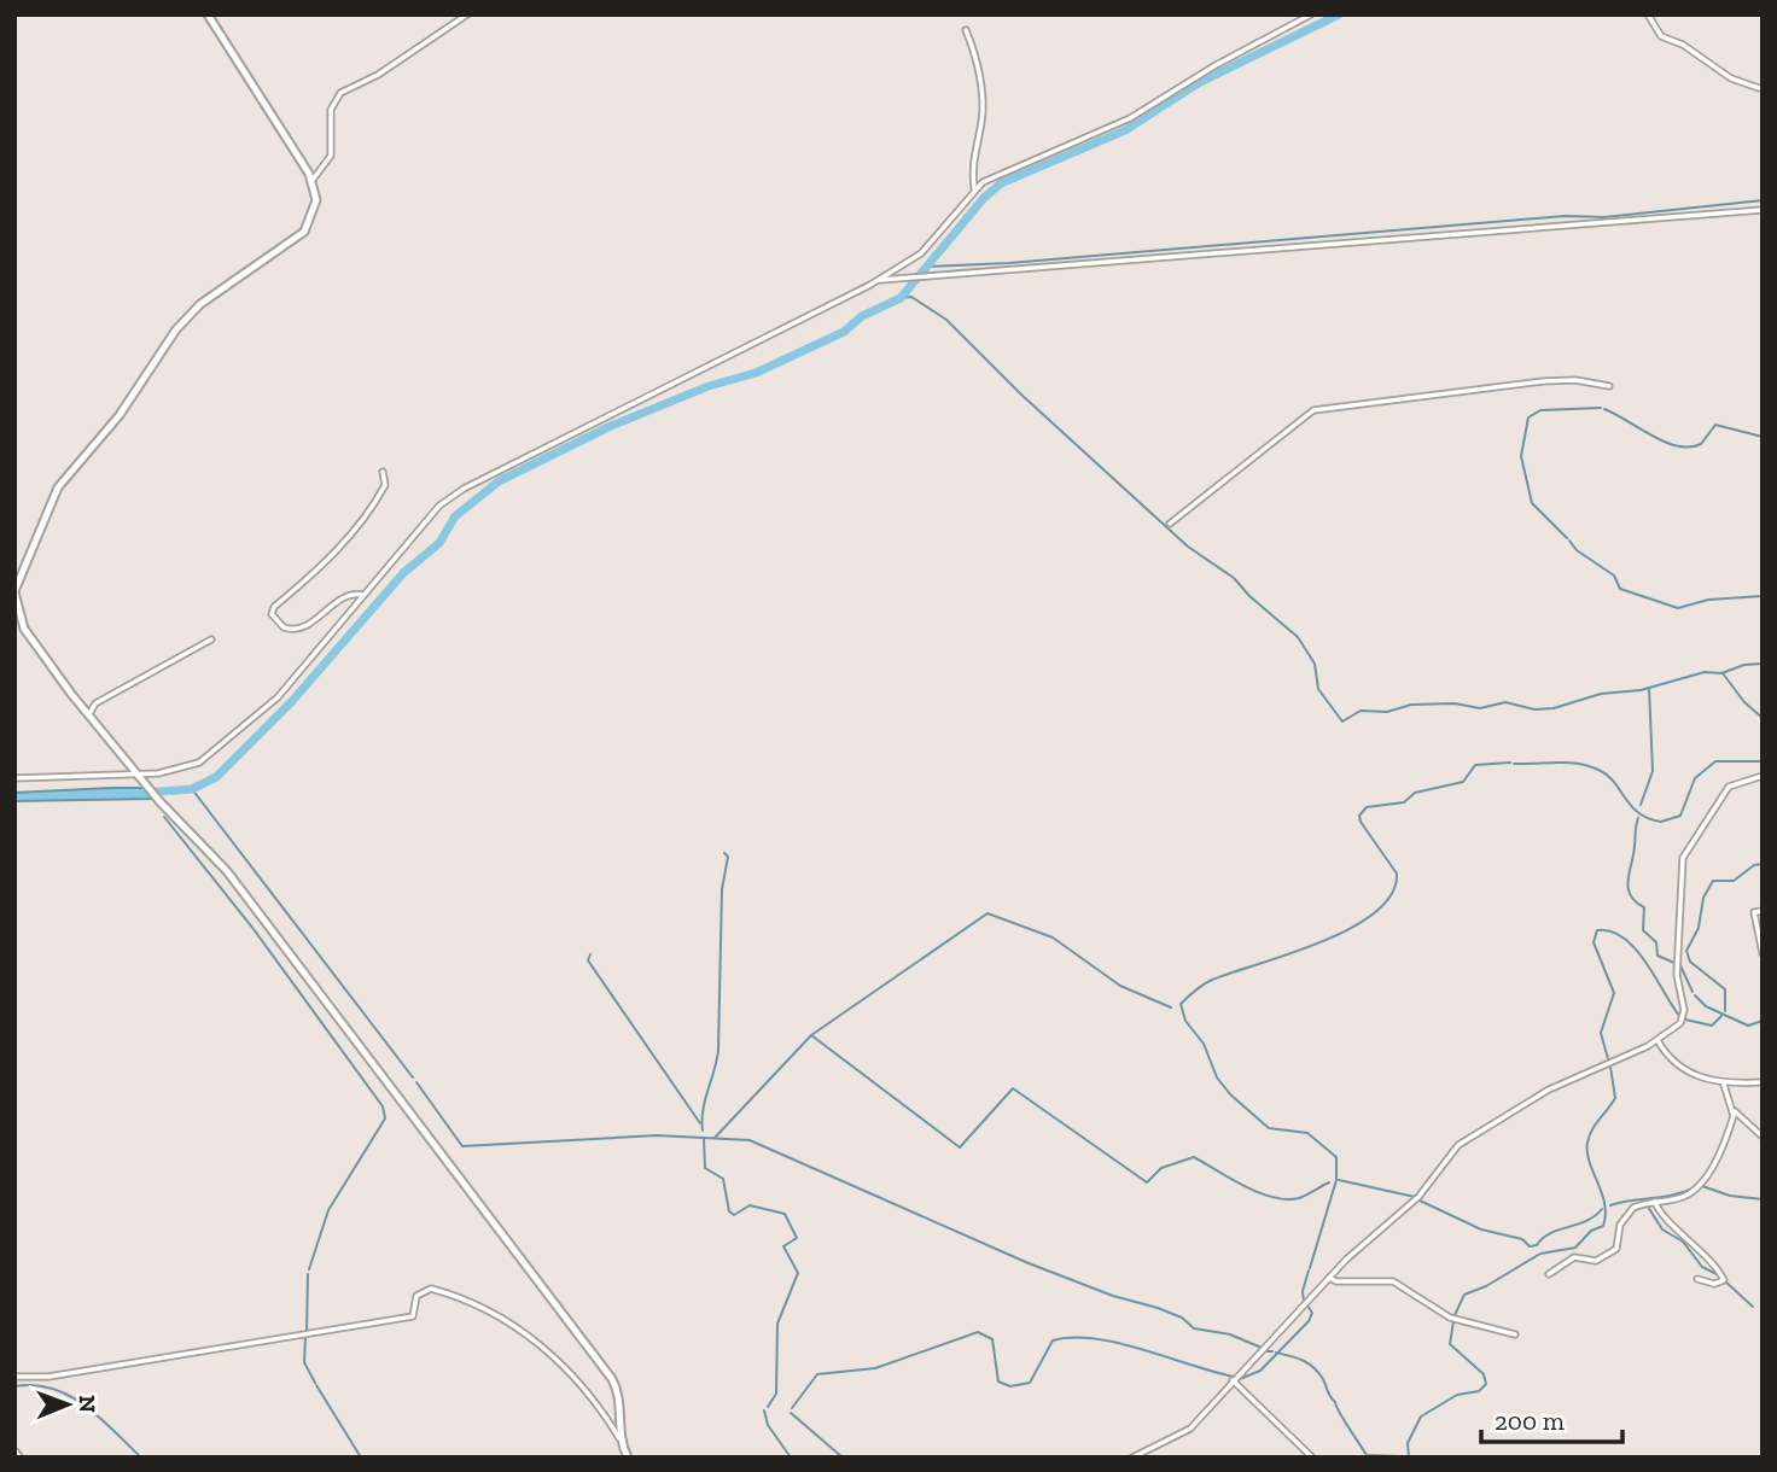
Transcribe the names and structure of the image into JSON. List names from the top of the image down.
{
  "scale_bar": "200 m",
  "north": "right"
}
